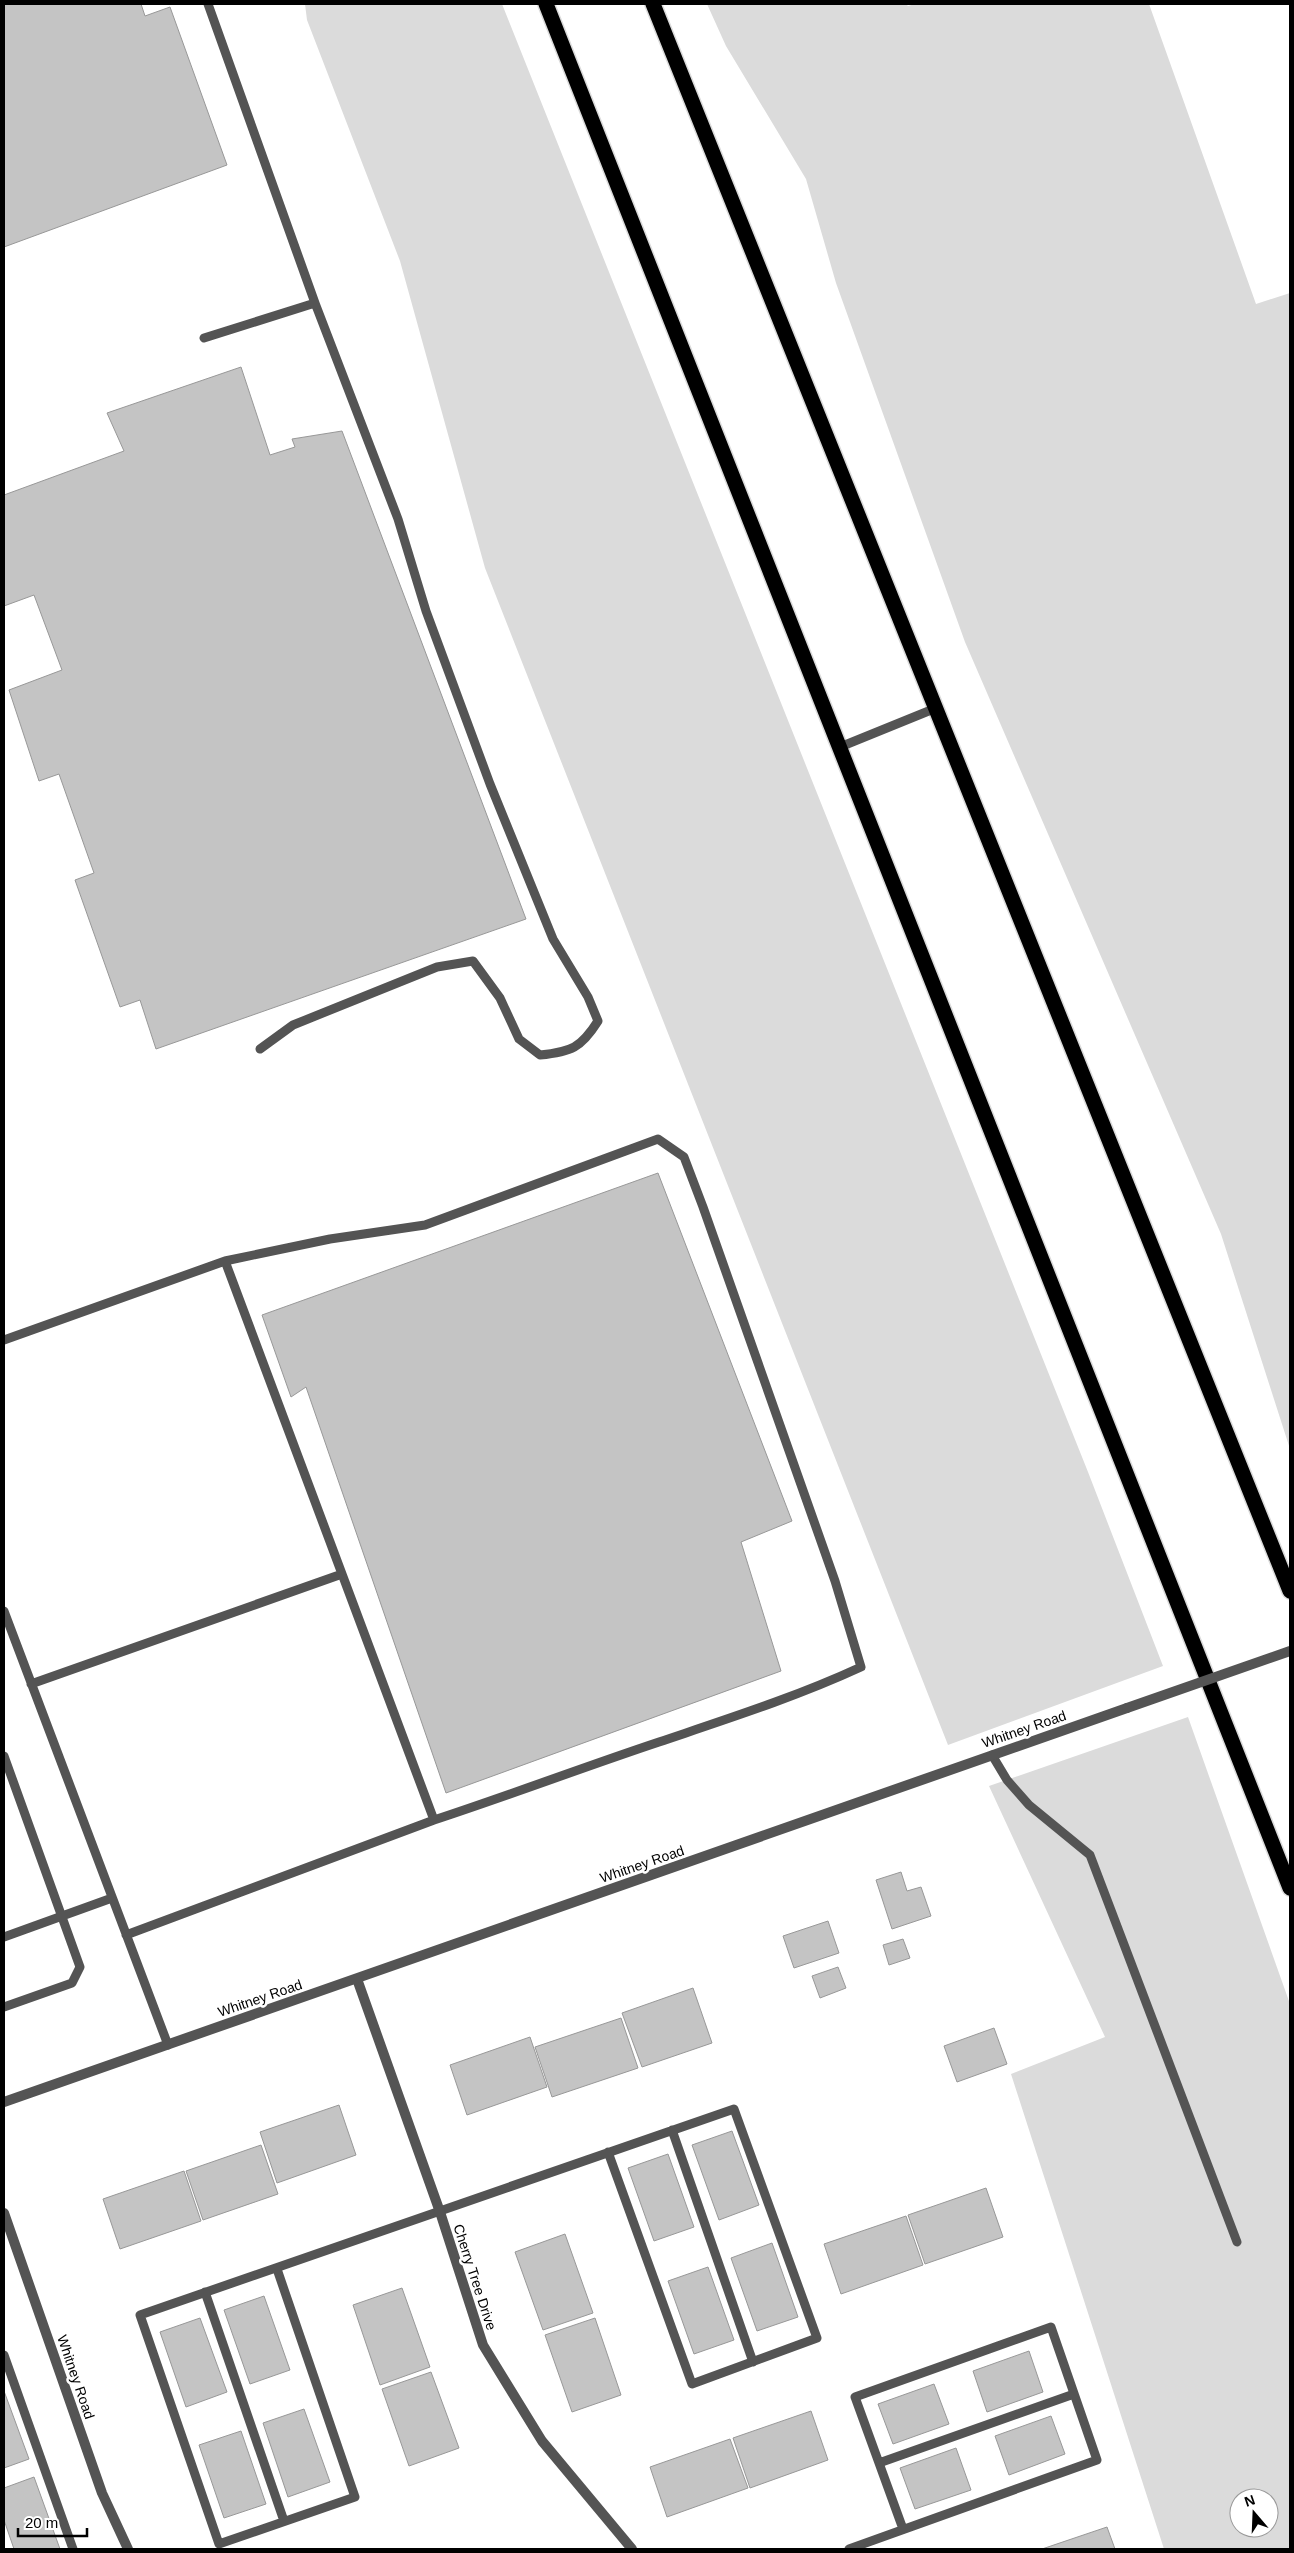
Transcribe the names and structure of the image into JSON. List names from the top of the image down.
{
  "streets": {
    "street": ["Whitney Road", "Cherry Tree Drive"]
  },
  "crossings": [
    ["Whitney Road", "Cherry Tree Drive"]
  ],
  "scale_bar": "20 m",
  "north": "top"
}
